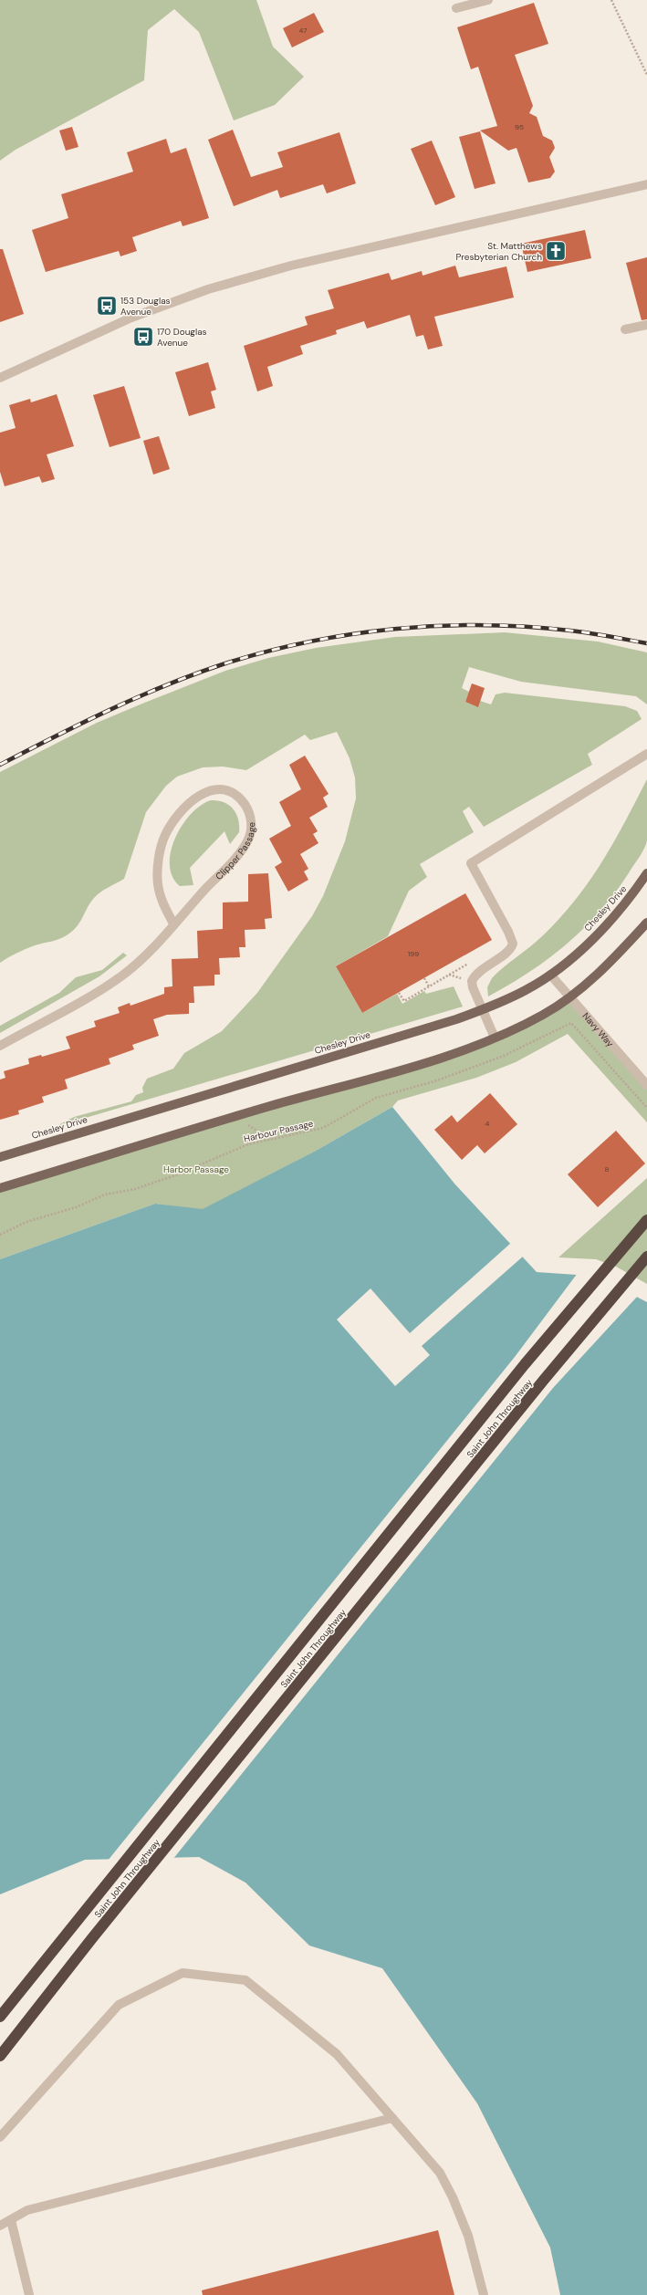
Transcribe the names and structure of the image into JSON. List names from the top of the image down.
{
  "streets": {
    "highway": ["Saint John Throughway"],
    "main road": ["Chesley Drive"],
    "street": ["Clipper Passage", "Navy Way"],
    "path": ["Harbour Passage"]
  },
  "crossings": [
    ["Chesley Drive", "Navy Way"]
  ],
  "parks": ["Harbor Passage"],
  "places": {
    "church": ["St. Matthews Presbyterian Church"],
    "bus stop": ["153 Douglas Avenue", "170 Douglas Avenue"]
  },
  "house_numbers": [
    "47",
    "95",
    "199",
    "4",
    "8"
  ]
}
